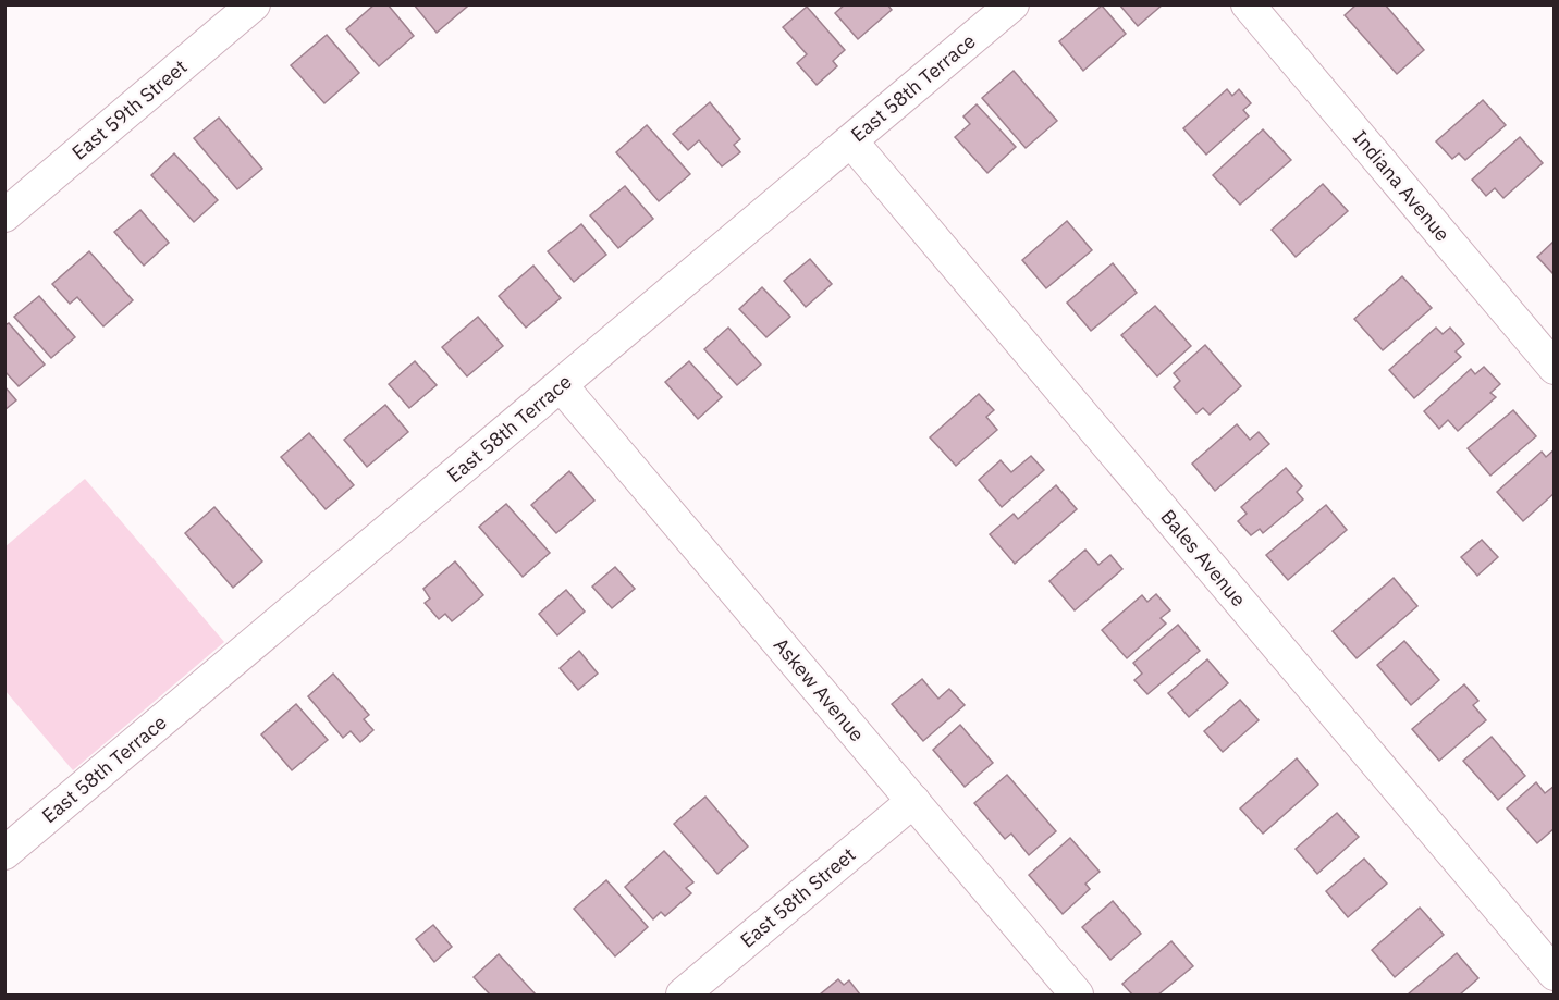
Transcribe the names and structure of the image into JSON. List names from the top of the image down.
{
  "streets": {
    "street": [
      "East 58th Terrace",
      "East 59th Street",
      "Indiana Avenue",
      "Bales Avenue",
      "Askew Avenue",
      "East 58th Street"
    ]
  },
  "crossings": [
    ["East 58th Terrace", "Bales Avenue"],
    ["East 58th Terrace", "Askew Avenue"],
    ["Askew Avenue", "East 58th Street"]
  ]
}
